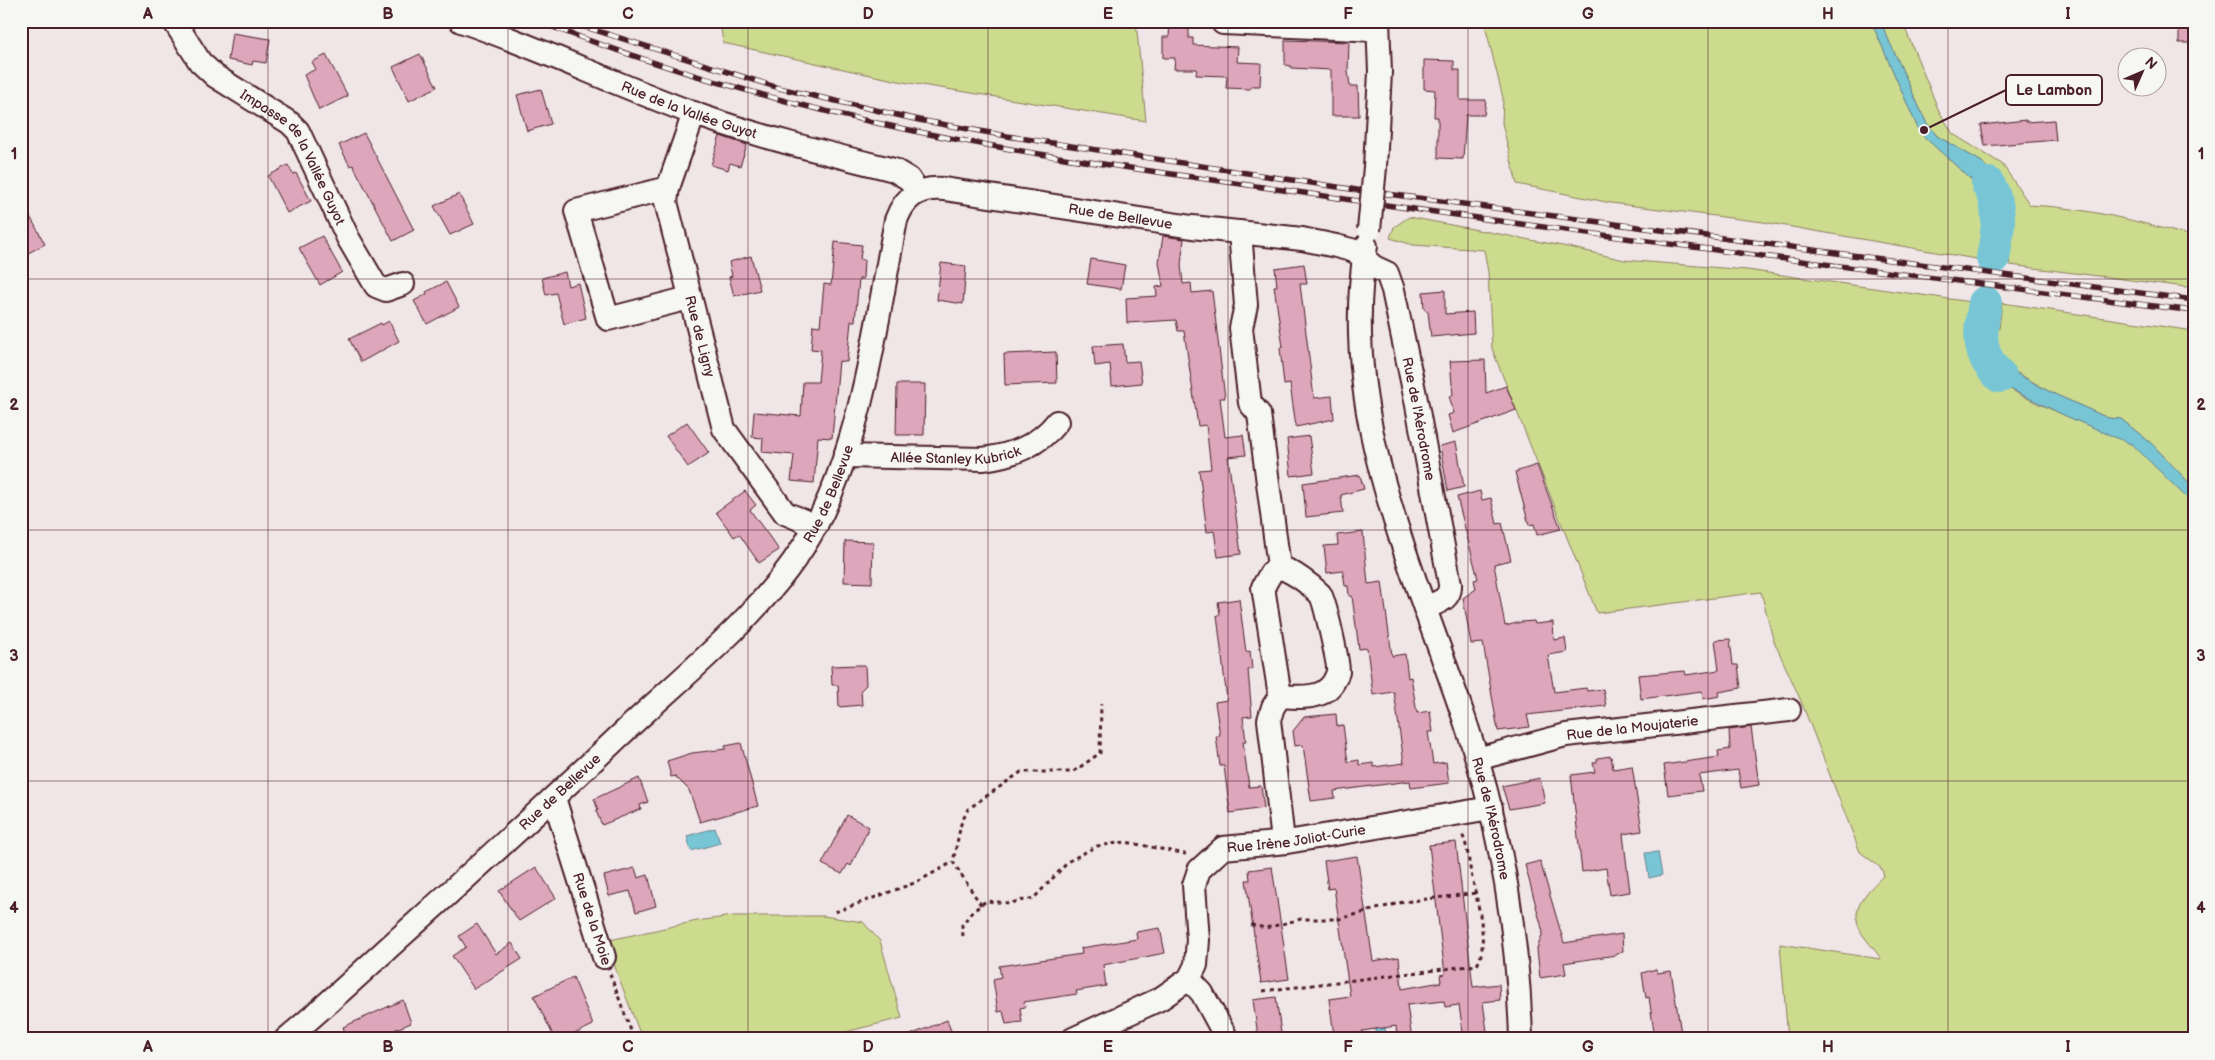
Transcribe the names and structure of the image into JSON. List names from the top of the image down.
{
  "streets": {
    "street": [
      "Rue de la Vallée Guyot",
      "Impasse de la Vallée Guyot",
      "Rue de Bellevue",
      "Rue de Ligny",
      "Rue de l'Aérodrome",
      "Allée Stanley Kubrick",
      "Rue de la Moujaterie",
      "Rue Irène Joliot-Curie",
      "Rue de la Moie"
    ]
  },
  "crossings": [
    ["Rue de la Vallée Guyot", "Rue de Bellevue"],
    ["Rue de la Vallée Guyot", "Rue de Ligny"],
    ["Rue de Bellevue", "Rue de Ligny"],
    ["Rue de Bellevue", "Rue de l'Aérodrome"],
    ["Rue de Bellevue", "Allée Stanley Kubrick"],
    ["Rue de Bellevue", "Rue de la Moie"],
    ["Rue de l'Aérodrome", "Rue de la Moujaterie"],
    ["Rue de l'Aérodrome", "Rue Irène Joliot-Curie"]
  ],
  "places": ["Le Lambon"],
  "north": "top right",
  "grid": {
    "columns": [
      "A",
      "B",
      "C",
      "D",
      "E",
      "F",
      "G",
      "H",
      "I"
    ],
    "rows": [
      "1",
      "2",
      "3",
      "4"
    ]
  }
}
